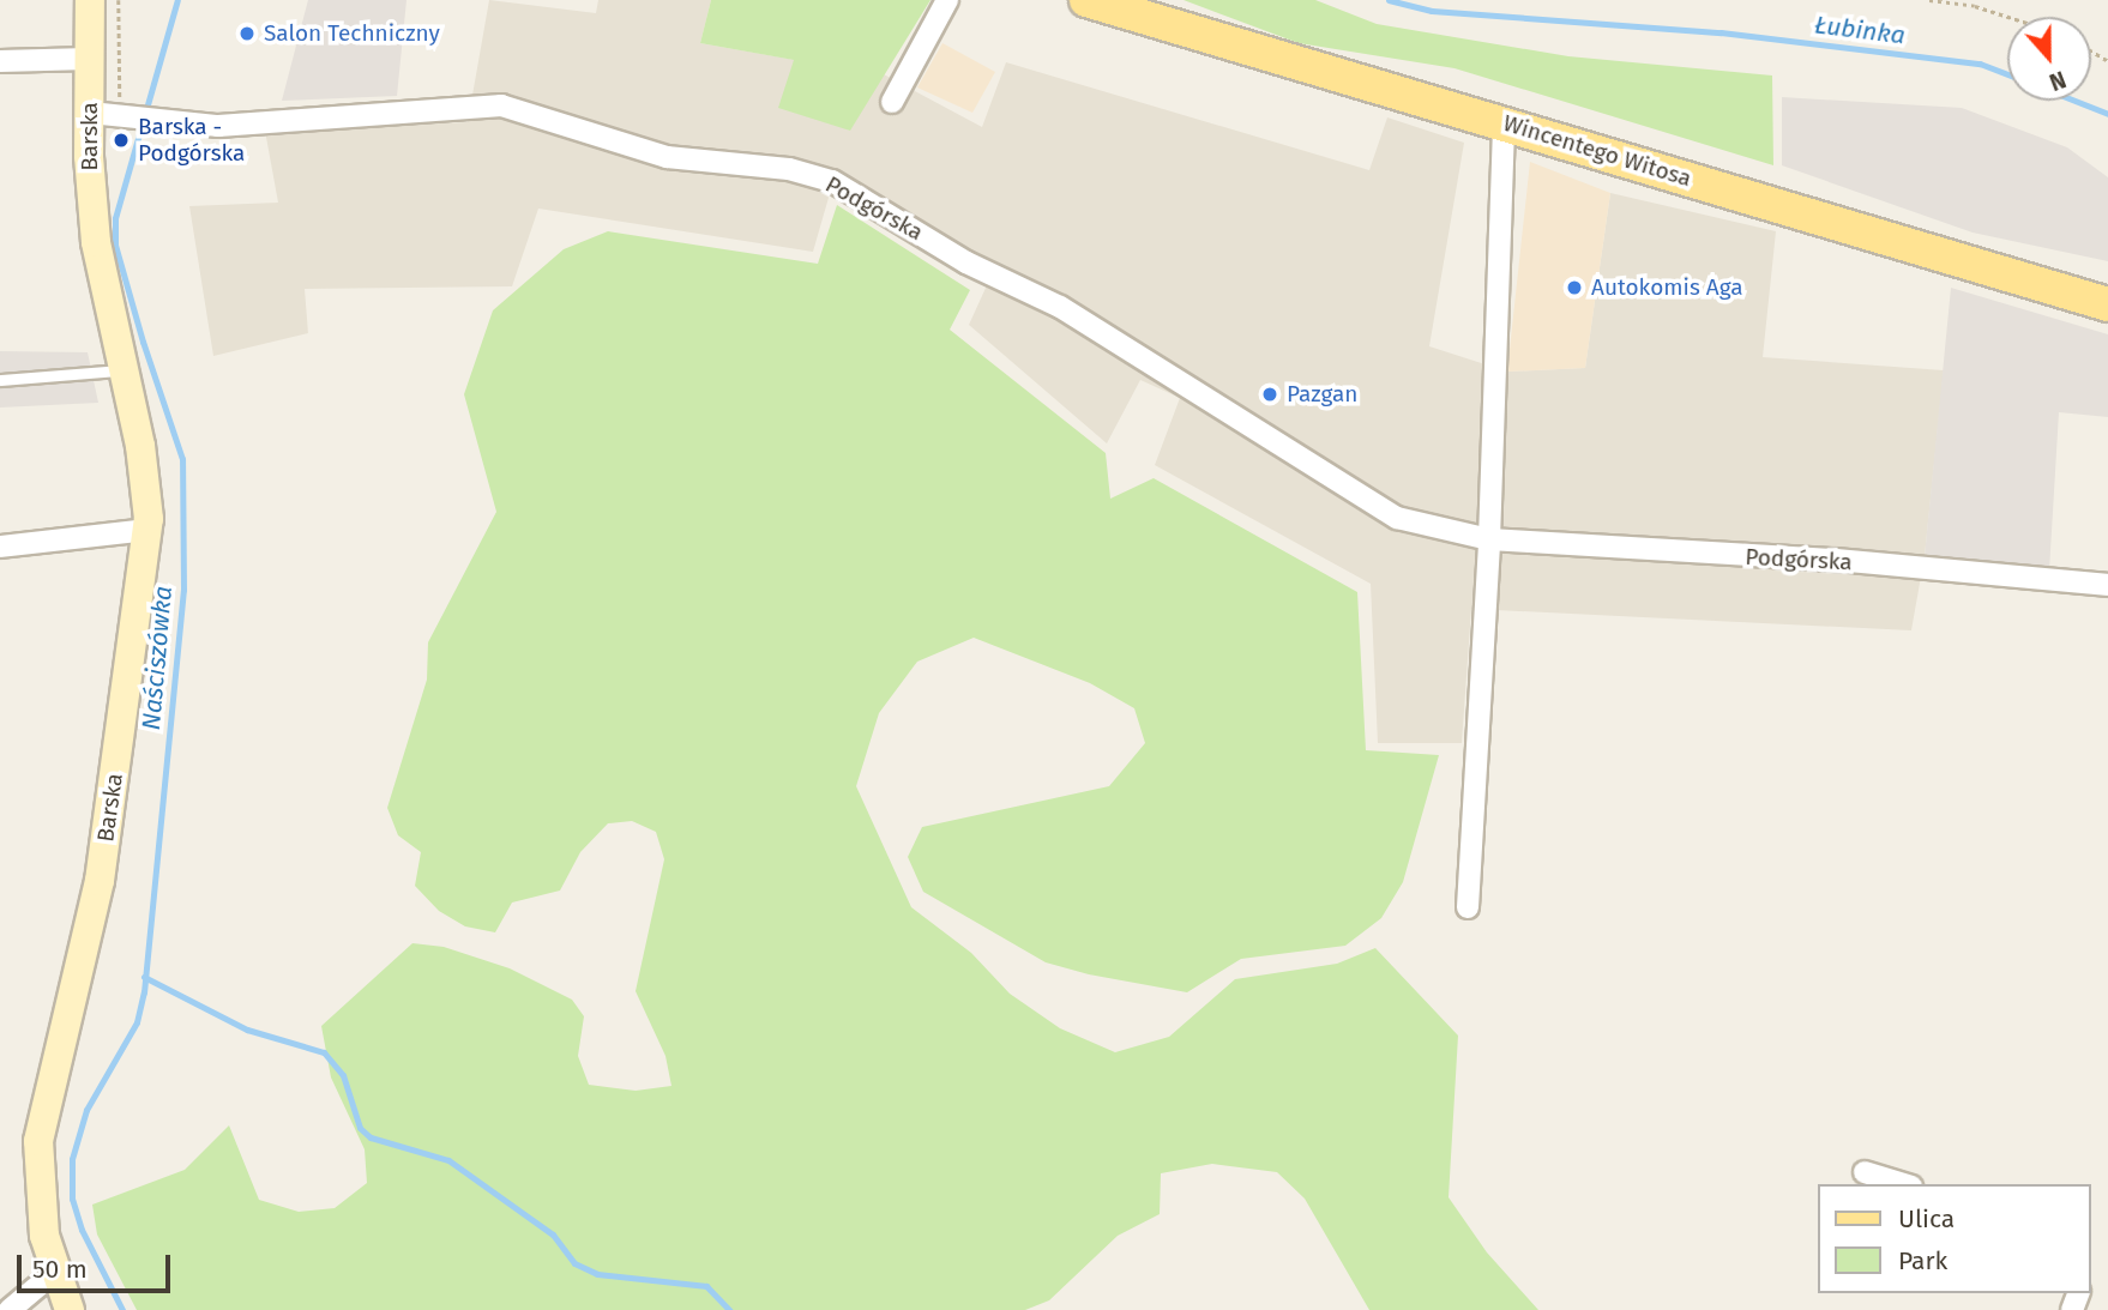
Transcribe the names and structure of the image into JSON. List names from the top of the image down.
{
  "streets": {
    "main road": ["Wincentego Witosa"],
    "street": ["Barska", "Podgórska"]
  },
  "crossings": [
    ["Barska", "Podgórska"]
  ],
  "water": ["Łubinka", "Naściszówka"],
  "places": [
    "Salon Techniczny",
    "Barska - Podgórska",
    "Autokomis Aga",
    "Pazgan"
  ],
  "legend": ["Ulica", "Park"],
  "scale_bar": "50 m",
  "north": "bottom"
}
